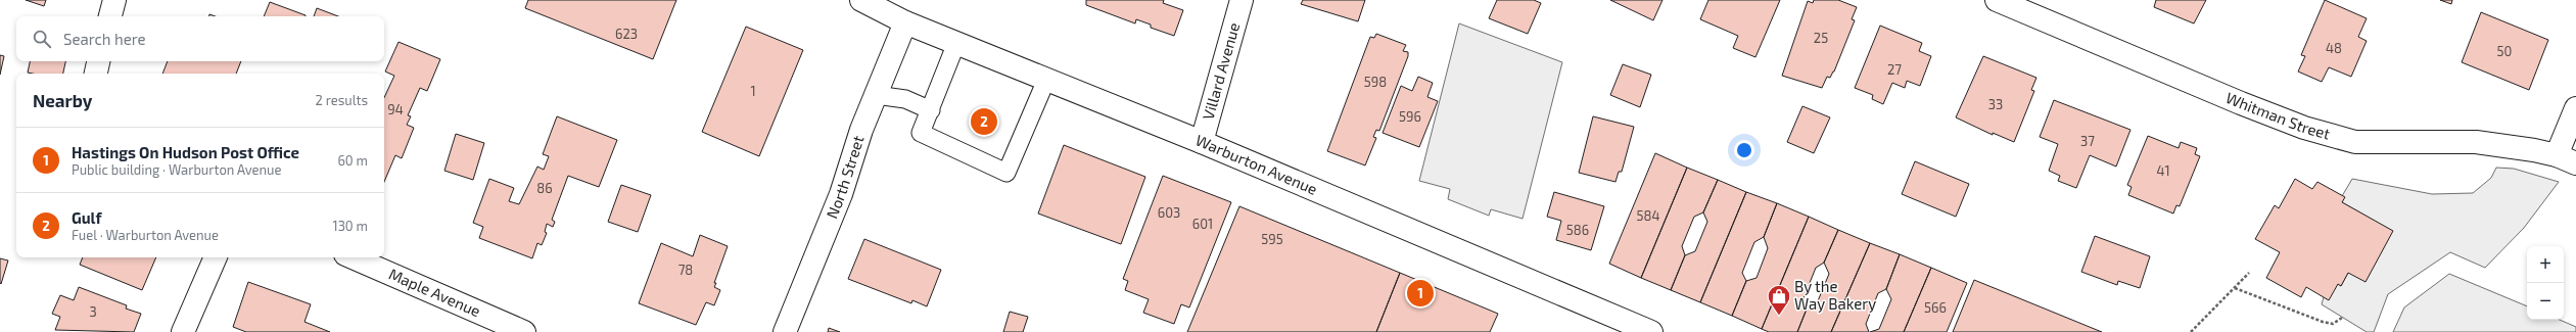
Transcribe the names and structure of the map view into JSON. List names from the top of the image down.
{
  "streets": {
    "street": [
      "Villard Avenue",
      "Whitman Street",
      "Warburton Avenue",
      "North Street",
      "Maple Avenue"
    ]
  },
  "crossings": [
    ["Villard Avenue", "Warburton Avenue"],
    ["Warburton Avenue", "North Street"]
  ],
  "places": {
    "shop": ["By the Way Bakery"]
  },
  "house_numbers": [
    "623",
    "25",
    "48",
    "50",
    "27",
    "598",
    "1",
    "33",
    "94",
    "596",
    "37",
    "41",
    "86",
    "603",
    "584",
    "601",
    "586",
    "595",
    "78",
    "566",
    "3"
  ],
  "page": {
    "search": "Search here",
    "heading": ["Nearby", "2 results"],
    "pins": ["2", "1"],
    "list": [
      {
        "mark": "1",
        "name": "Hastings On Hudson Post Office",
        "note": "Public building · Warburton Avenue",
        "value": "60 m"
      },
      {
        "mark": "2",
        "name": "Gulf",
        "note": "Fuel · Warburton Avenue",
        "value": "130 m"
      }
    ],
    "map_buttons": ["+", "−"]
  }
}
